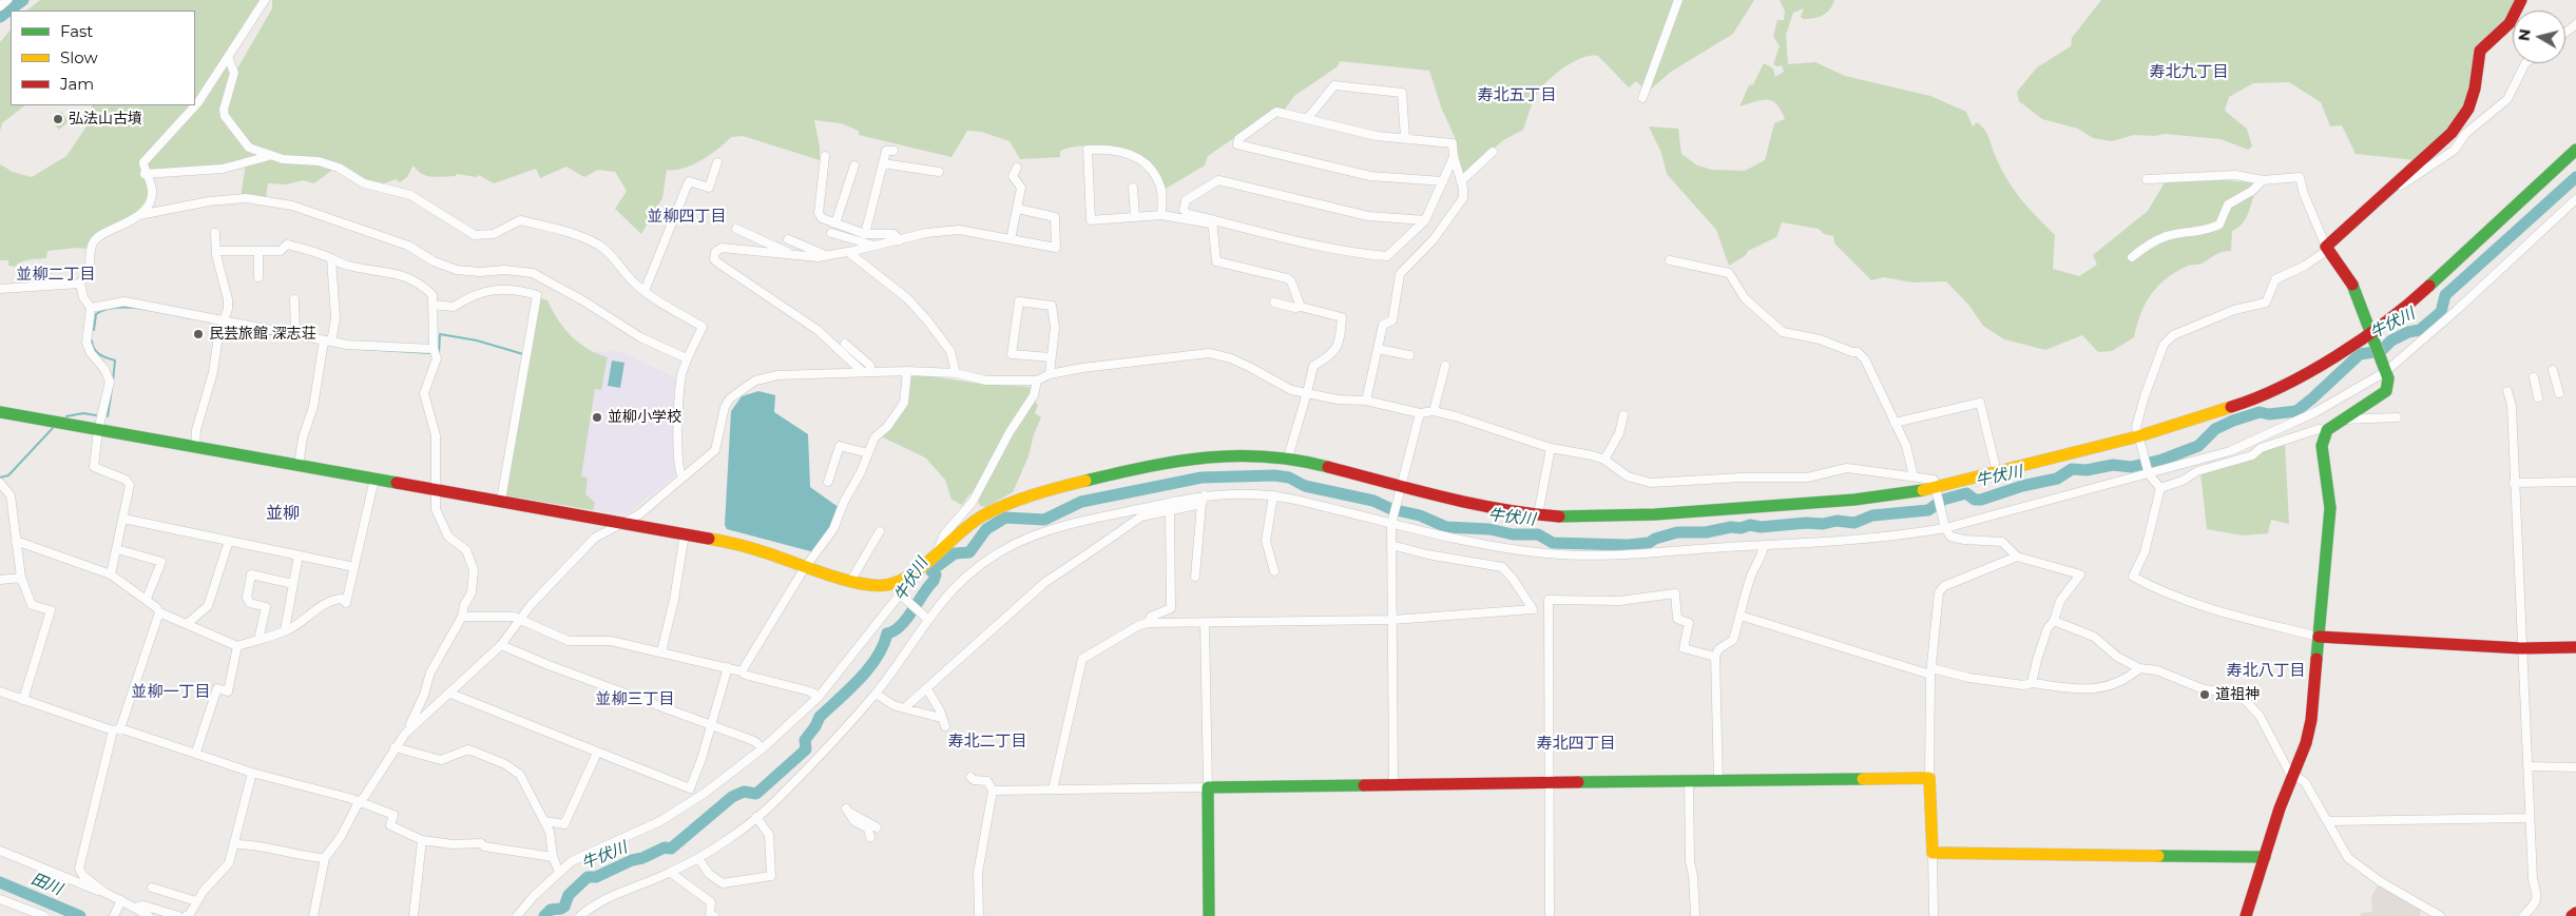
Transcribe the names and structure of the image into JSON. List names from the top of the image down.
{
  "districts": [
    "寿北九丁目",
    "寿北五丁目",
    "並柳四丁目",
    "並柳二丁目",
    "並柳",
    "寿北八丁目",
    "並柳一丁目",
    "並柳三丁目",
    "寿北二丁目",
    "寿北四丁目"
  ],
  "water": ["牛伏川", "田川"],
  "places": [
    "弘法山古墳",
    "民芸旅館 深志荘",
    "並柳小学校",
    "道祖神"
  ],
  "legend": ["Fast", "Slow", "Jam"],
  "north": "left"
}
